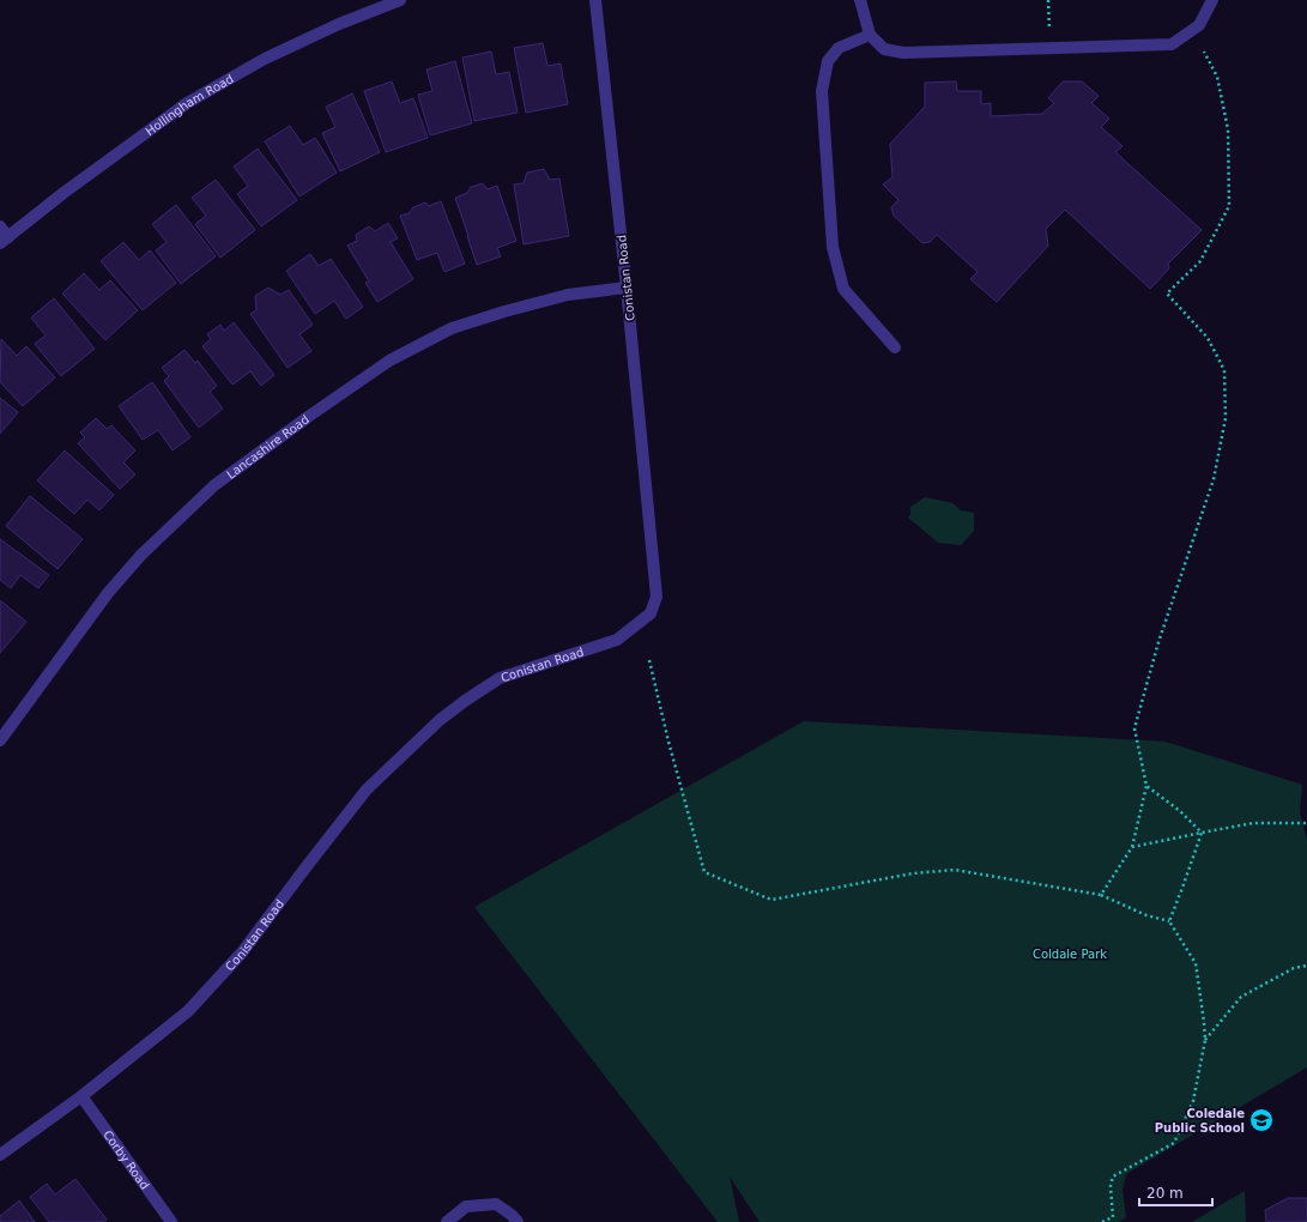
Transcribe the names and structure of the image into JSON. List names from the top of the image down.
{
  "streets": {
    "street": [
      "Hollingham Road",
      "Conistan Road",
      "Lancashire Road",
      "Corby Road"
    ]
  },
  "crossings": [
    ["Conistan Road", "Lancashire Road"],
    ["Conistan Road", "Corby Road"]
  ],
  "parks": ["Coldale Park"],
  "places": {
    "school or university": ["Coledale Public School"]
  },
  "scale_bar": "20 m"
}
